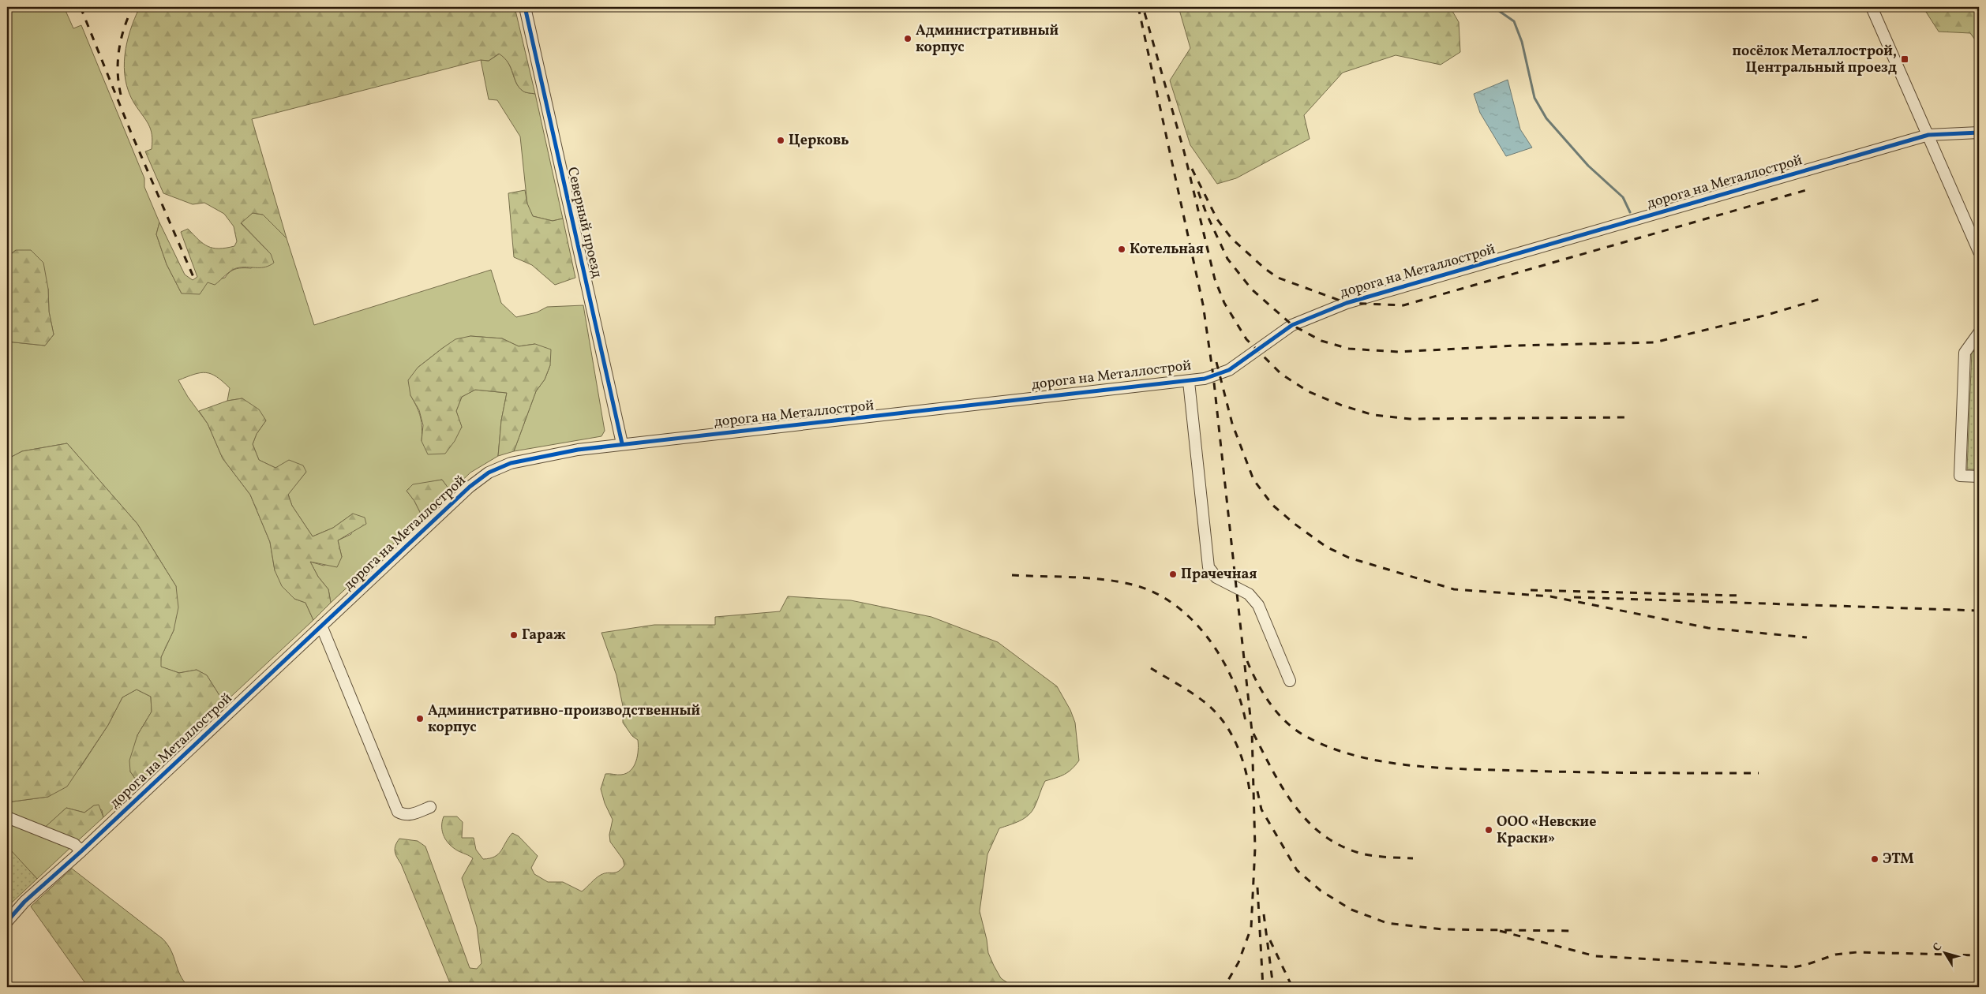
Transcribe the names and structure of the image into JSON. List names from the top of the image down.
{
  "streets": {
    "street": ["дорога на Металлострой", "Северный проезд"]
  },
  "crossings": [
    ["дорога на Металлострой", "Северный проезд"]
  ],
  "places": {
    "other": [
      "Административный корпус",
      "Церковь",
      "Котельная",
      "Прачечная",
      "Гараж",
      "Административно-производственный корпус",
      "ООО «Невские Краски»",
      "ЭТМ"
    ],
    "transit": ["посёлок Металлострой, Центральный проезд"]
  },
  "north": "top left"
}
